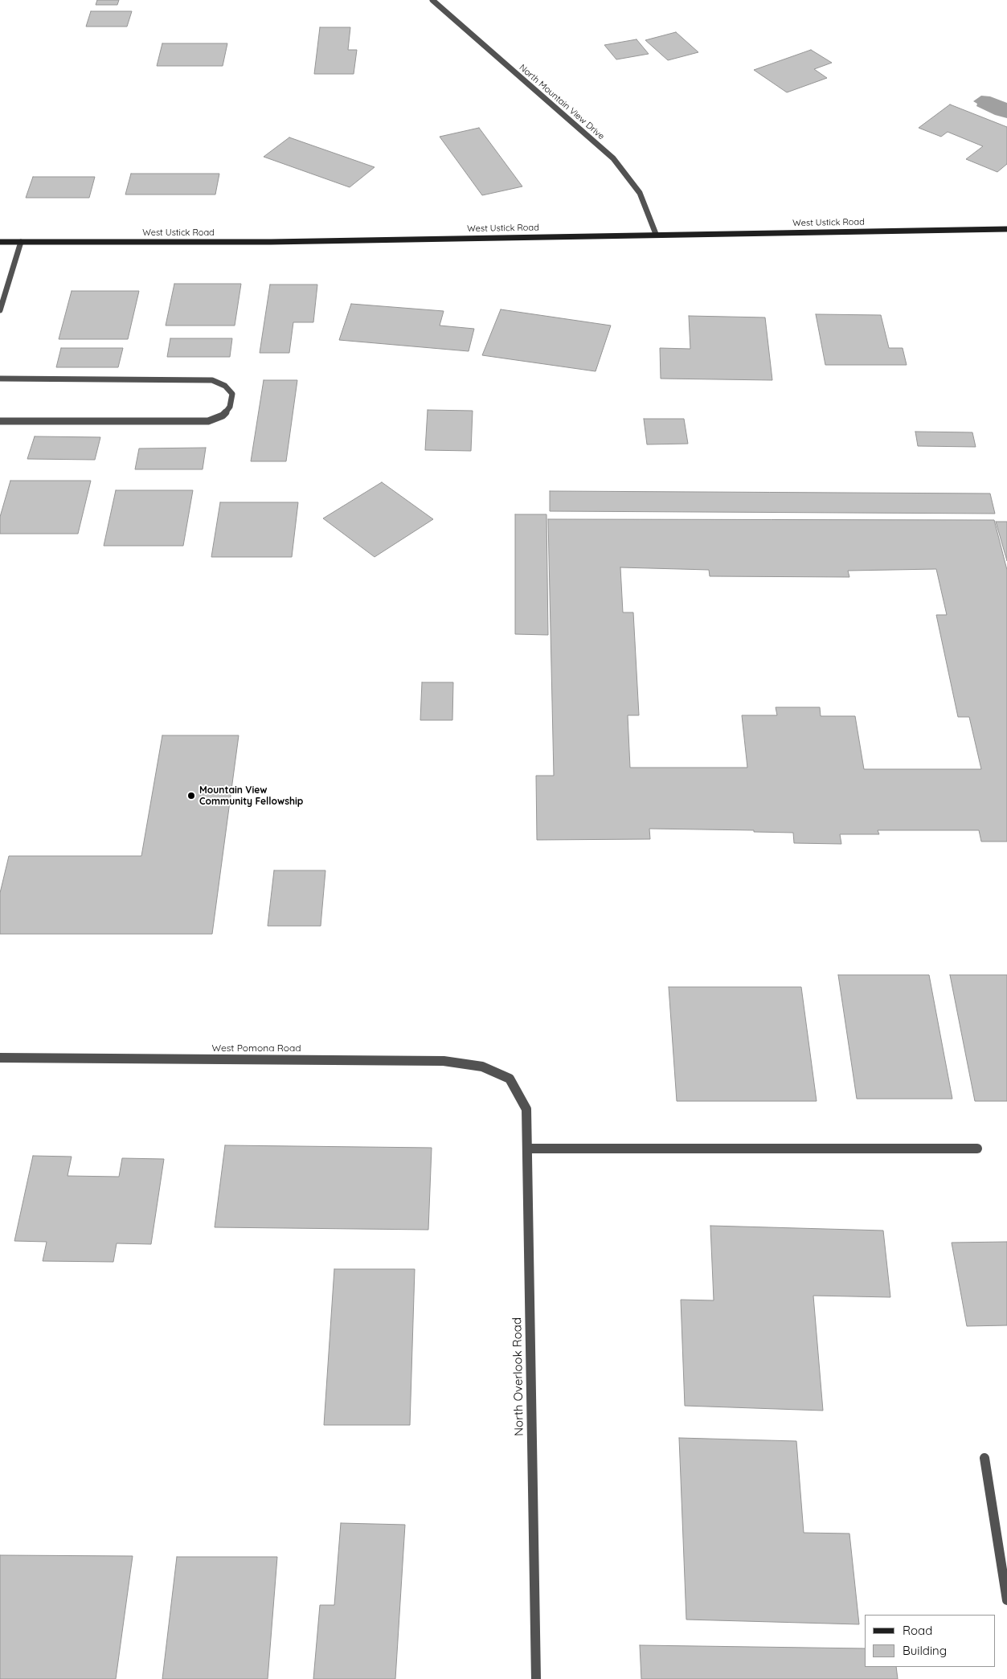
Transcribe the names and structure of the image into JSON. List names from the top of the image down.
{
  "streets": {
    "main road": ["West Ustick Road"],
    "street": ["North Mountain View Drive", "West Pomona Road", "North Overlook Road"]
  },
  "crossings": [
    ["North Mountain View Drive", "West Ustick Road"],
    ["West Pomona Road", "North Overlook Road"]
  ],
  "places": ["Mountain View Community Fellowship"],
  "legend": ["Road", "Building"]
}
